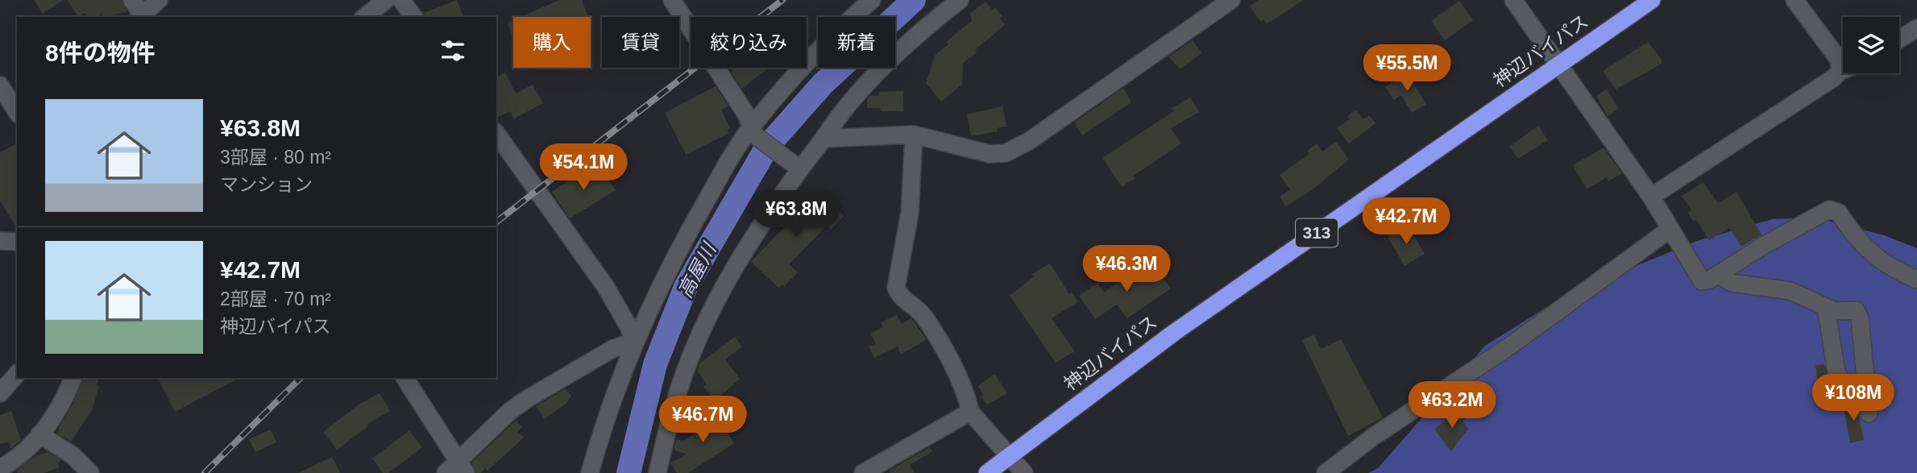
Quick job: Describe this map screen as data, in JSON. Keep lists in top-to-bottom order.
{
  "streets": {
    "highway": ["神辺バイパス", "313"]
  },
  "water": ["高屋川"],
  "page": {
    "chip": [
      "購入",
      "賃貸",
      "絞り込み",
      "新着"
    ],
    "heading": "8件の物件",
    "price": [
      "¥55.5M",
      "¥54.1M",
      "¥63.8M",
      "¥42.7M",
      "¥46.3M",
      "¥108M",
      "¥63.2M",
      "¥46.7M"
    ],
    "list": [
      {
        "name": "¥63.8M",
        "note": "3部屋 · 80 m² · マンション"
      },
      {
        "name": "¥42.7M",
        "note": "2部屋 · 70 m² · 神辺バイパス"
      }
    ]
  }
}
